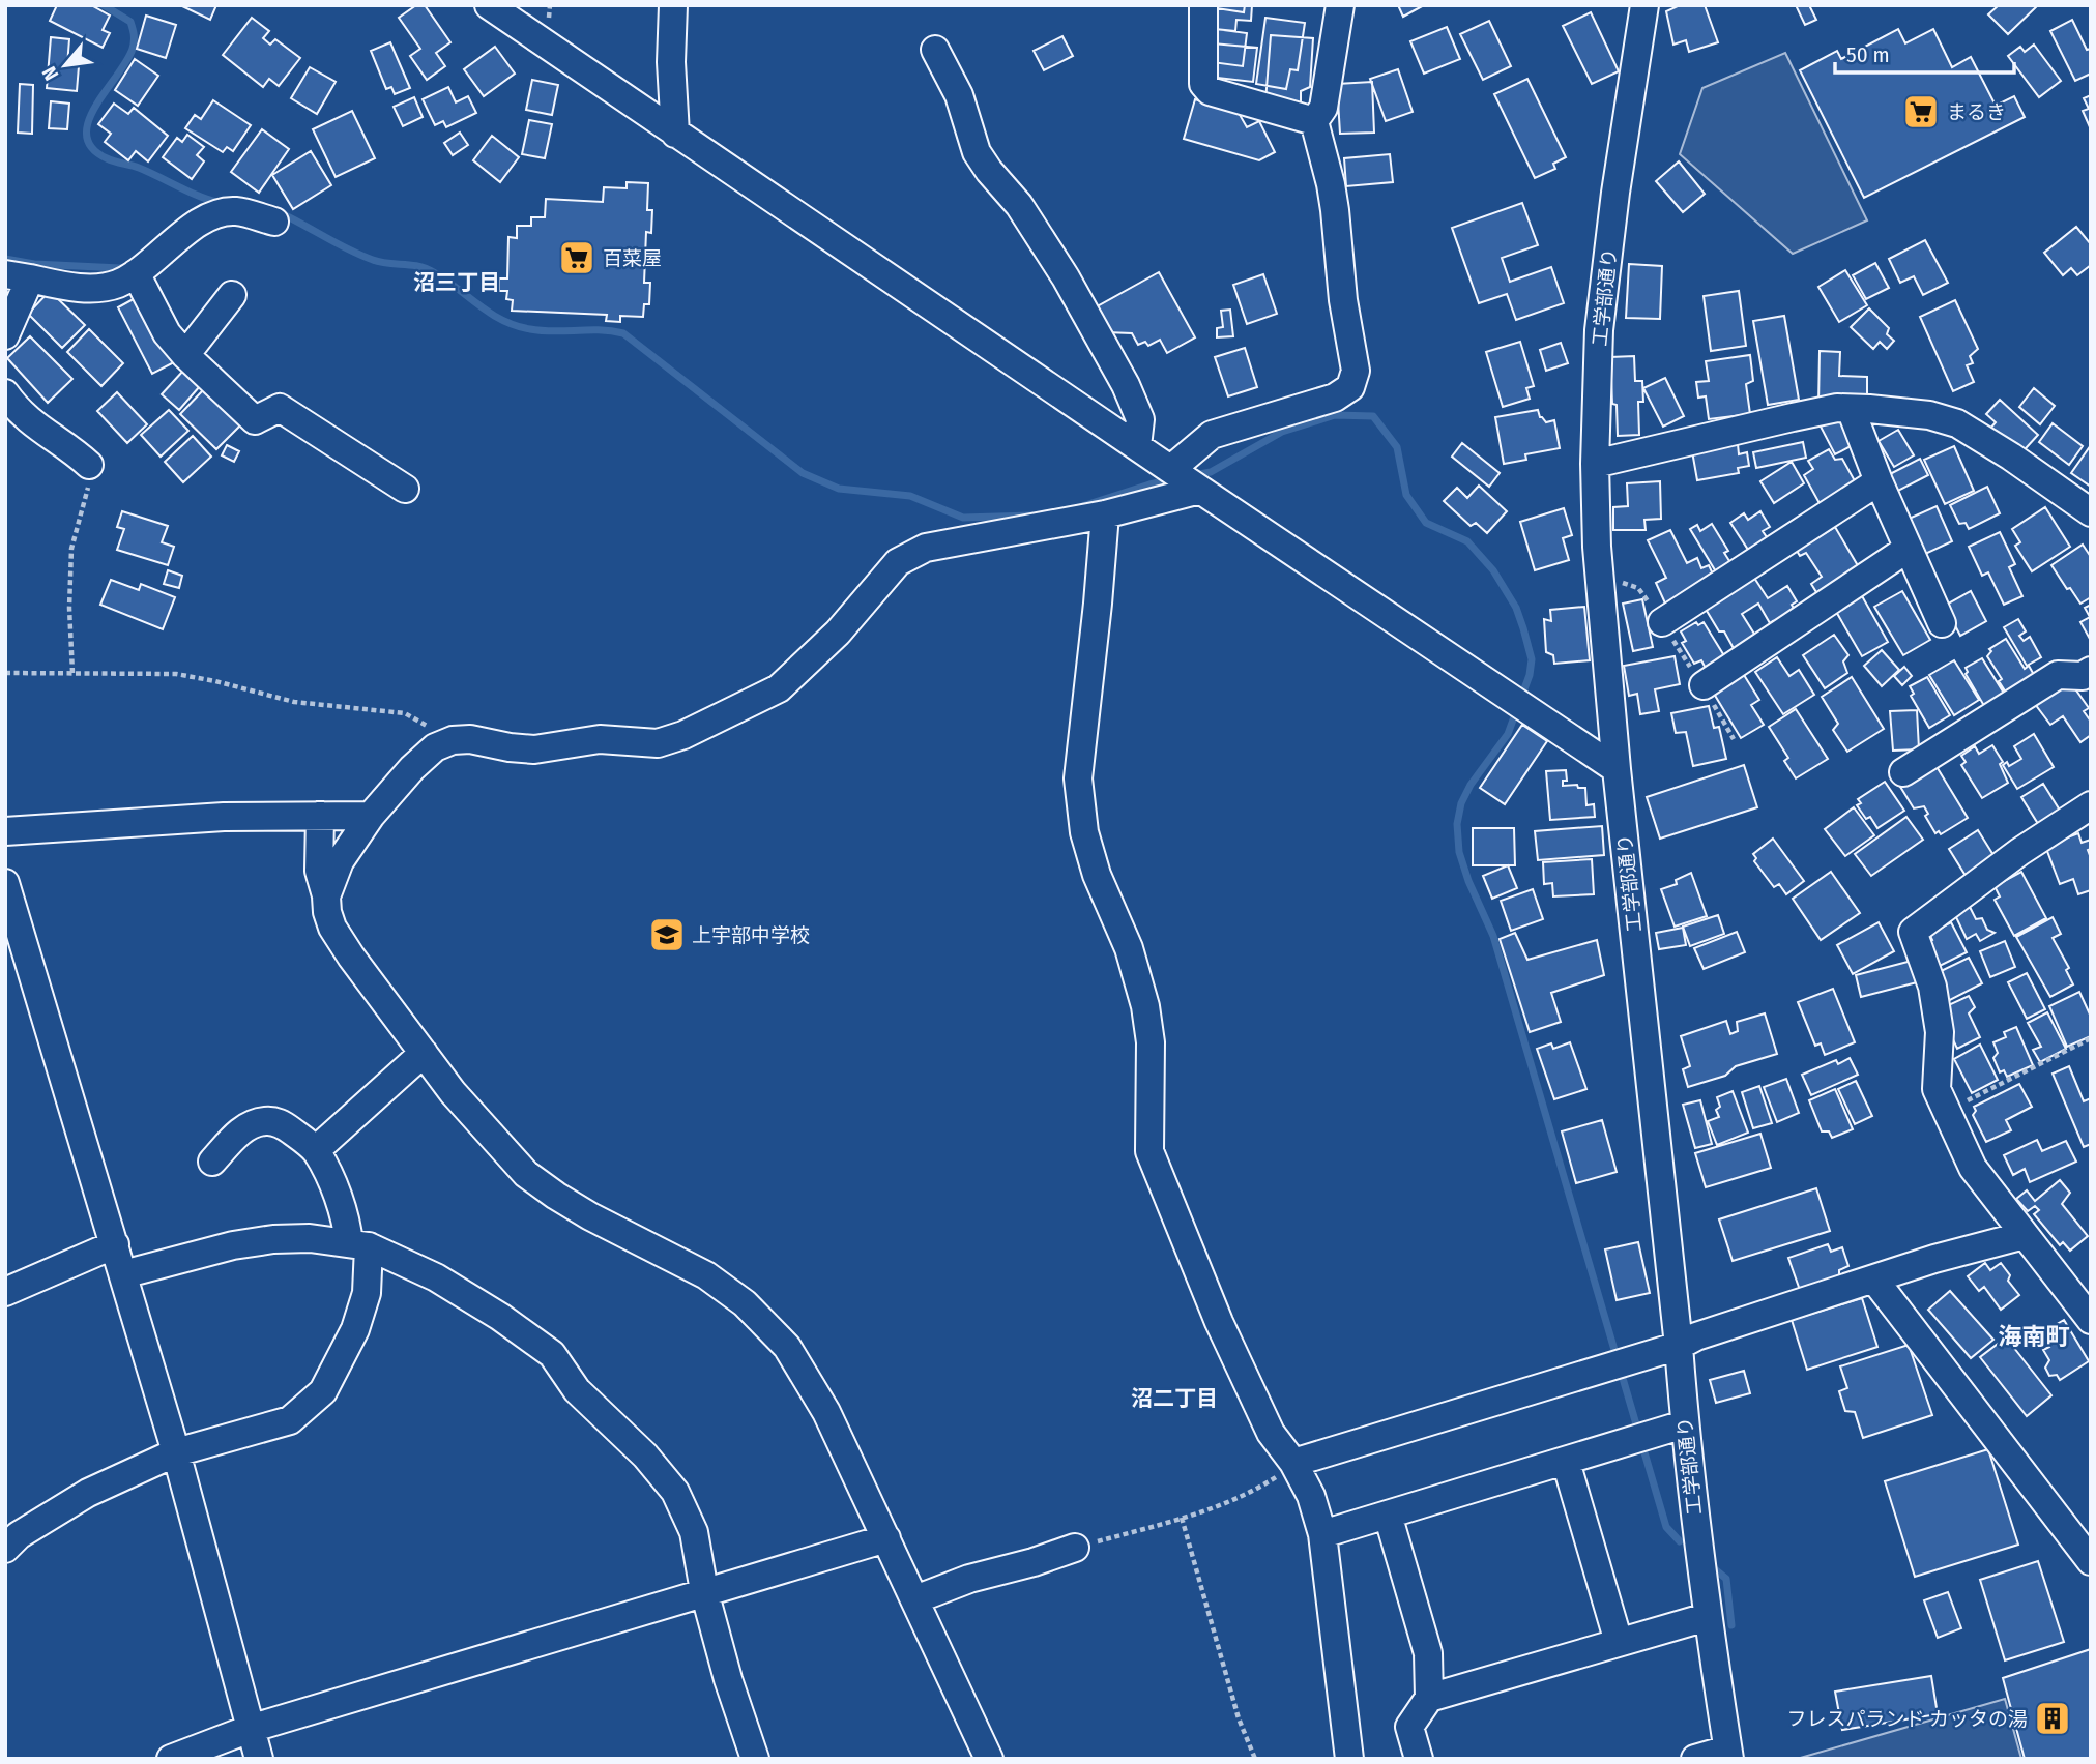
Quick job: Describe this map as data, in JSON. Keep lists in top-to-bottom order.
{
  "streets": {
    "street": ["工学部通り"]
  },
  "districts": ["沼三丁目", "海南町", "沼二丁目"],
  "places": {
    "supermarket": ["まるき", "百菜屋"],
    "school or university": ["上宇部中学校"],
    "building": ["フレスパランド カッタの湯"]
  },
  "scale_bar": "50 m",
  "north": "bottom left"
}
